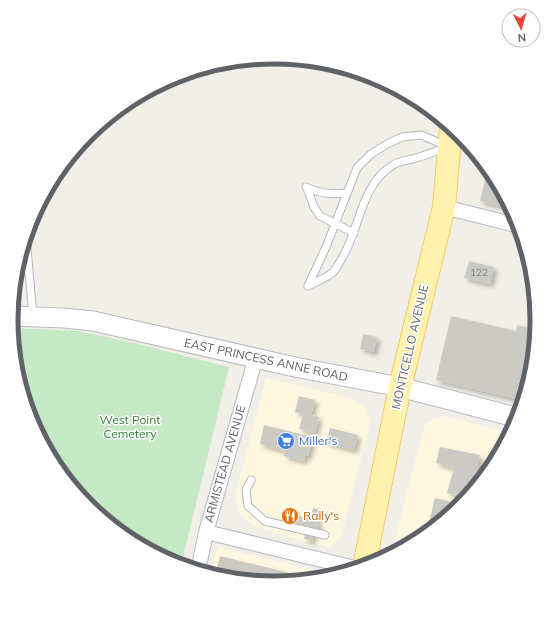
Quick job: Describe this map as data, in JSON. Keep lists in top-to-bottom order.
{
  "streets": {
    "main road": ["MONTICELLO AVENUE", "EAST PRINCESS ANNE ROAD"],
    "street": ["ARMISTEAD AVENUE"]
  },
  "crossings": [
    ["MONTICELLO AVENUE", "EAST PRINCESS ANNE ROAD"],
    ["EAST PRINCESS ANNE ROAD", "ARMISTEAD AVENUE"]
  ],
  "parks": ["West Point Cemetery"],
  "places": {
    "supermarket": ["Miller's"],
    "restaurant": ["Rally's"]
  },
  "house_numbers": ["122"],
  "north": "bottom"
}
